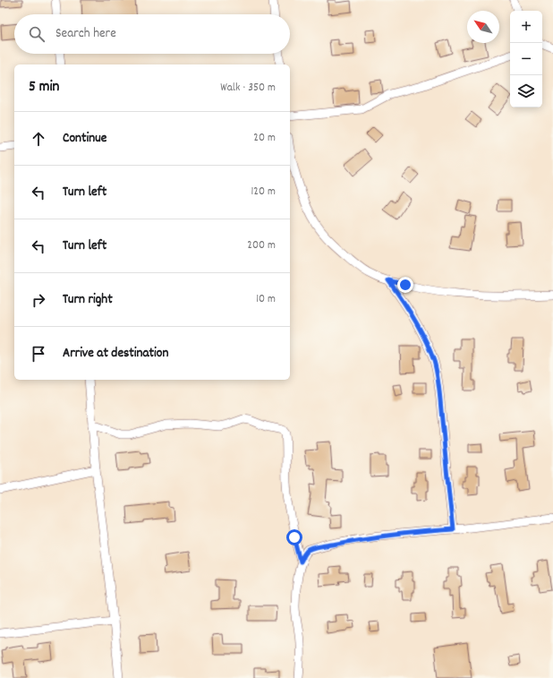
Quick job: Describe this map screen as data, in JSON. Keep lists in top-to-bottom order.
{
  "north": "top left",
  "page": {
    "map_buttons": ["+", "−"],
    "search": "Search here",
    "heading": ["5 min", "Walk · 350 m"],
    "list": [
      ["Continue", "20 m"],
      ["Turn left", "120 m"],
      ["Turn left", "200 m"],
      ["Turn right", "10 m"],
      "Arrive at destination"
    ]
  }
}
